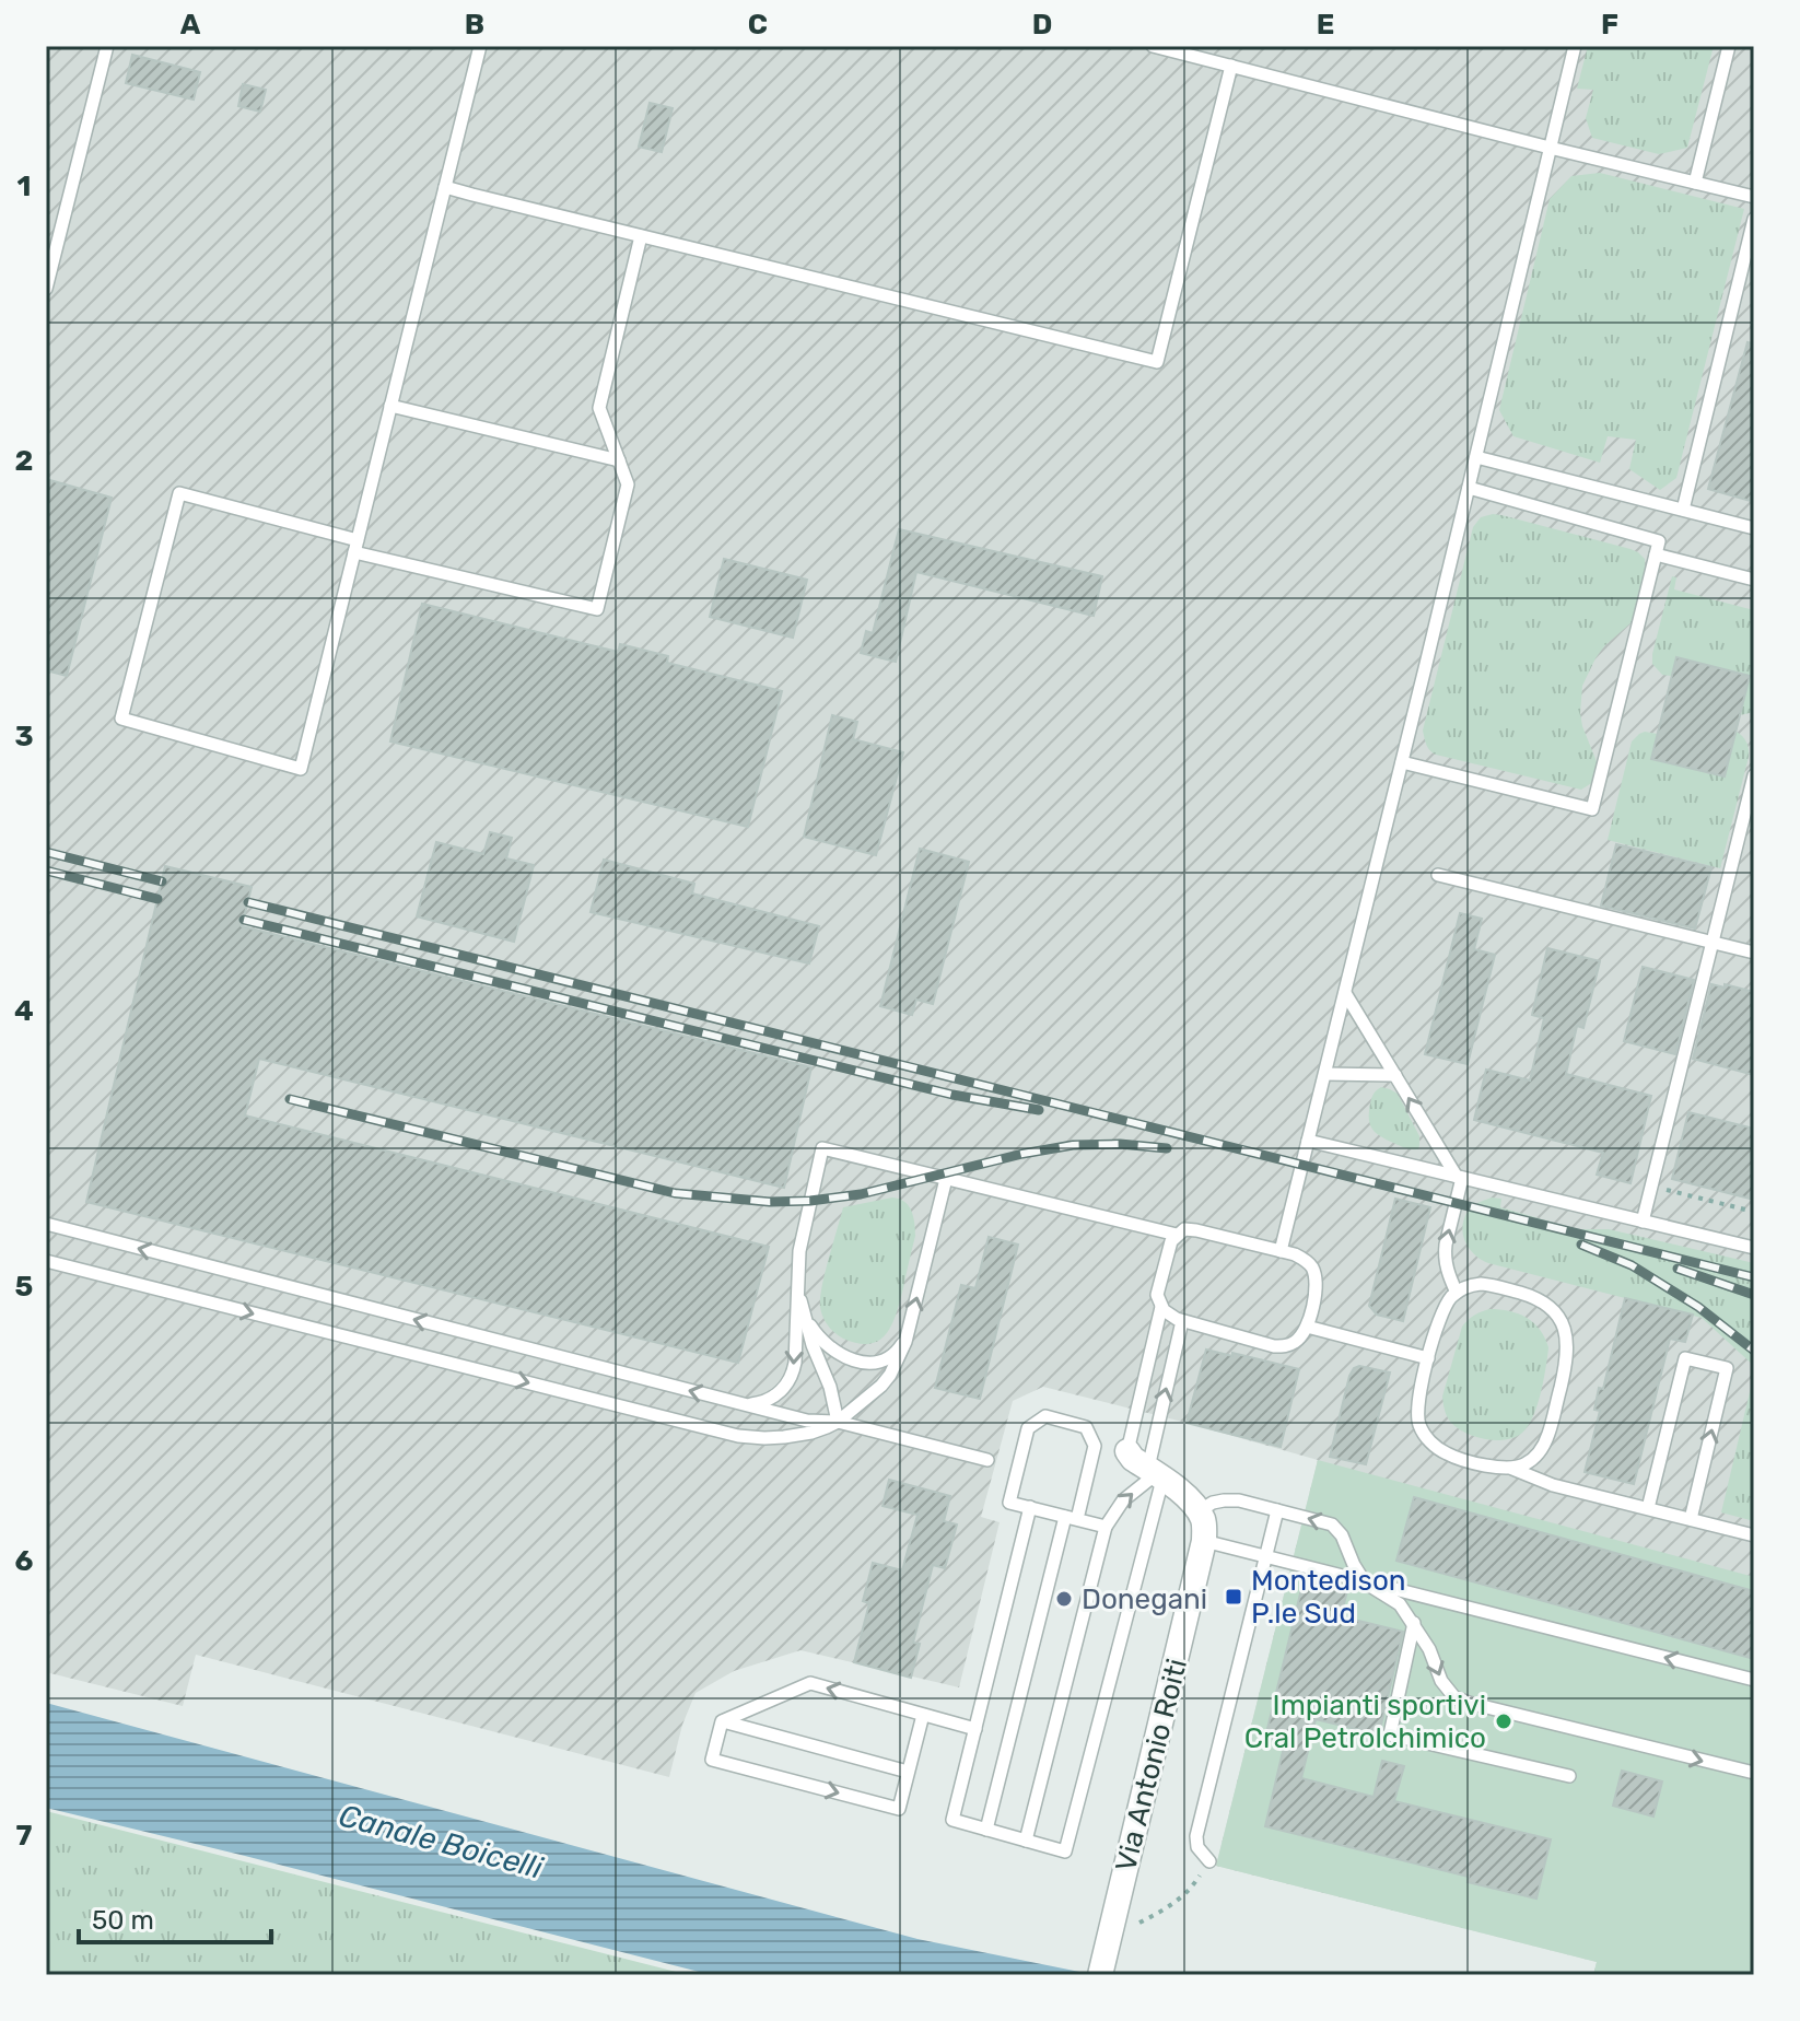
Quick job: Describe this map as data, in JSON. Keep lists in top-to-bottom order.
{
  "streets": {
    "street": ["Via Antonio Roiti"]
  },
  "water": ["Canale Boicelli"],
  "places": {
    "transit": ["Montedison P.le Sud"],
    "other": ["Donegani", "Impianti sportivi Cral Petrolchimico"]
  },
  "scale_bar": "50 m",
  "grid": {
    "columns": [
      "A",
      "B",
      "C",
      "D",
      "E",
      "F"
    ],
    "rows": [
      "1",
      "2",
      "3",
      "4",
      "5",
      "6",
      "7"
    ]
  }
}
